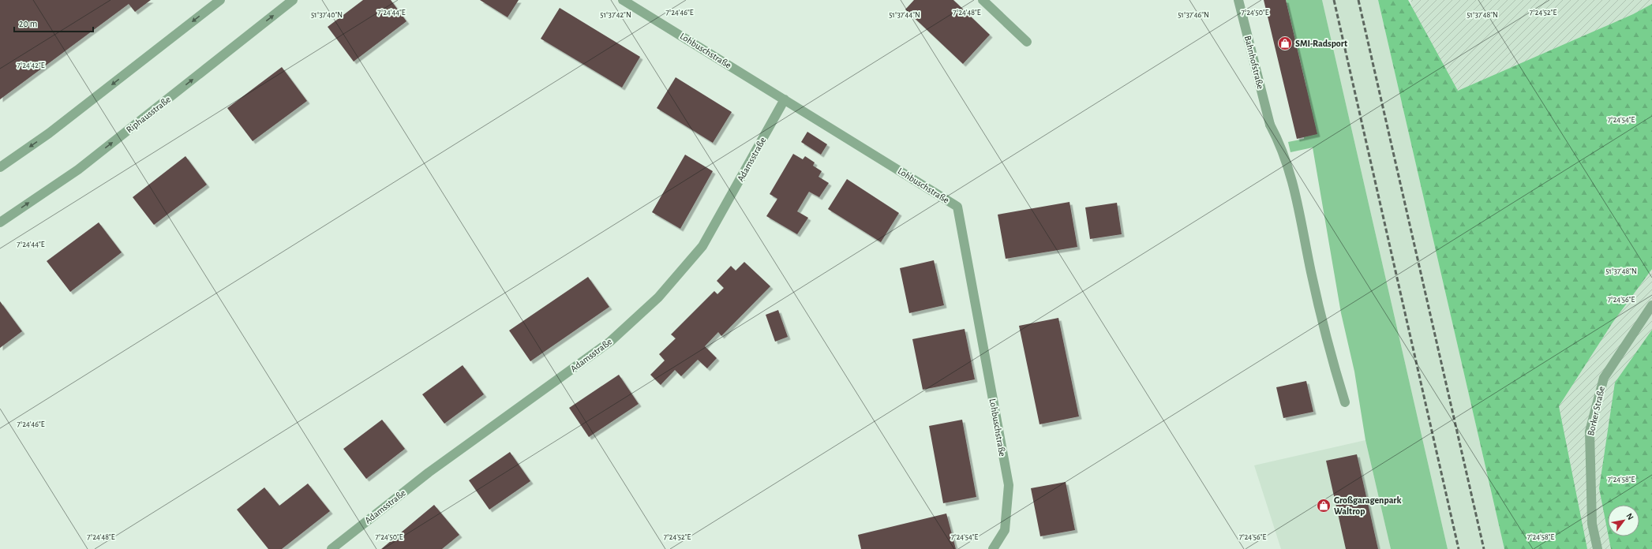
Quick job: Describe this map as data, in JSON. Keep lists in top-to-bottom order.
{
  "streets": {
    "street": [
      "Lohbuschstraße",
      "Bahnhofstraße",
      "Riphausstraße",
      "Adamsstraße",
      "Borker Straße"
    ]
  },
  "crossings": [
    ["Lohbuschstraße", "Adamsstraße"]
  ],
  "places": {
    "shop": ["SMI-Radsport", "Großgaragenpark Waltrop"]
  },
  "scale_bar": "20 m",
  "north": "top right",
  "coordinates": [
    "7°24'44\"E",
    "7°24'46\"E",
    "7°24'50\"E",
    "7°24'52\"E",
    "7°24'48\"E",
    "51°37'42\"N",
    "51°37'46\"N",
    "51°37'40\"N",
    "51°37'44\"N",
    "51°37'48\"N",
    "7°24'42\"E",
    "7°24'54\"E",
    "7°24'56\"E",
    "7°24'58\"E"
  ]
}
